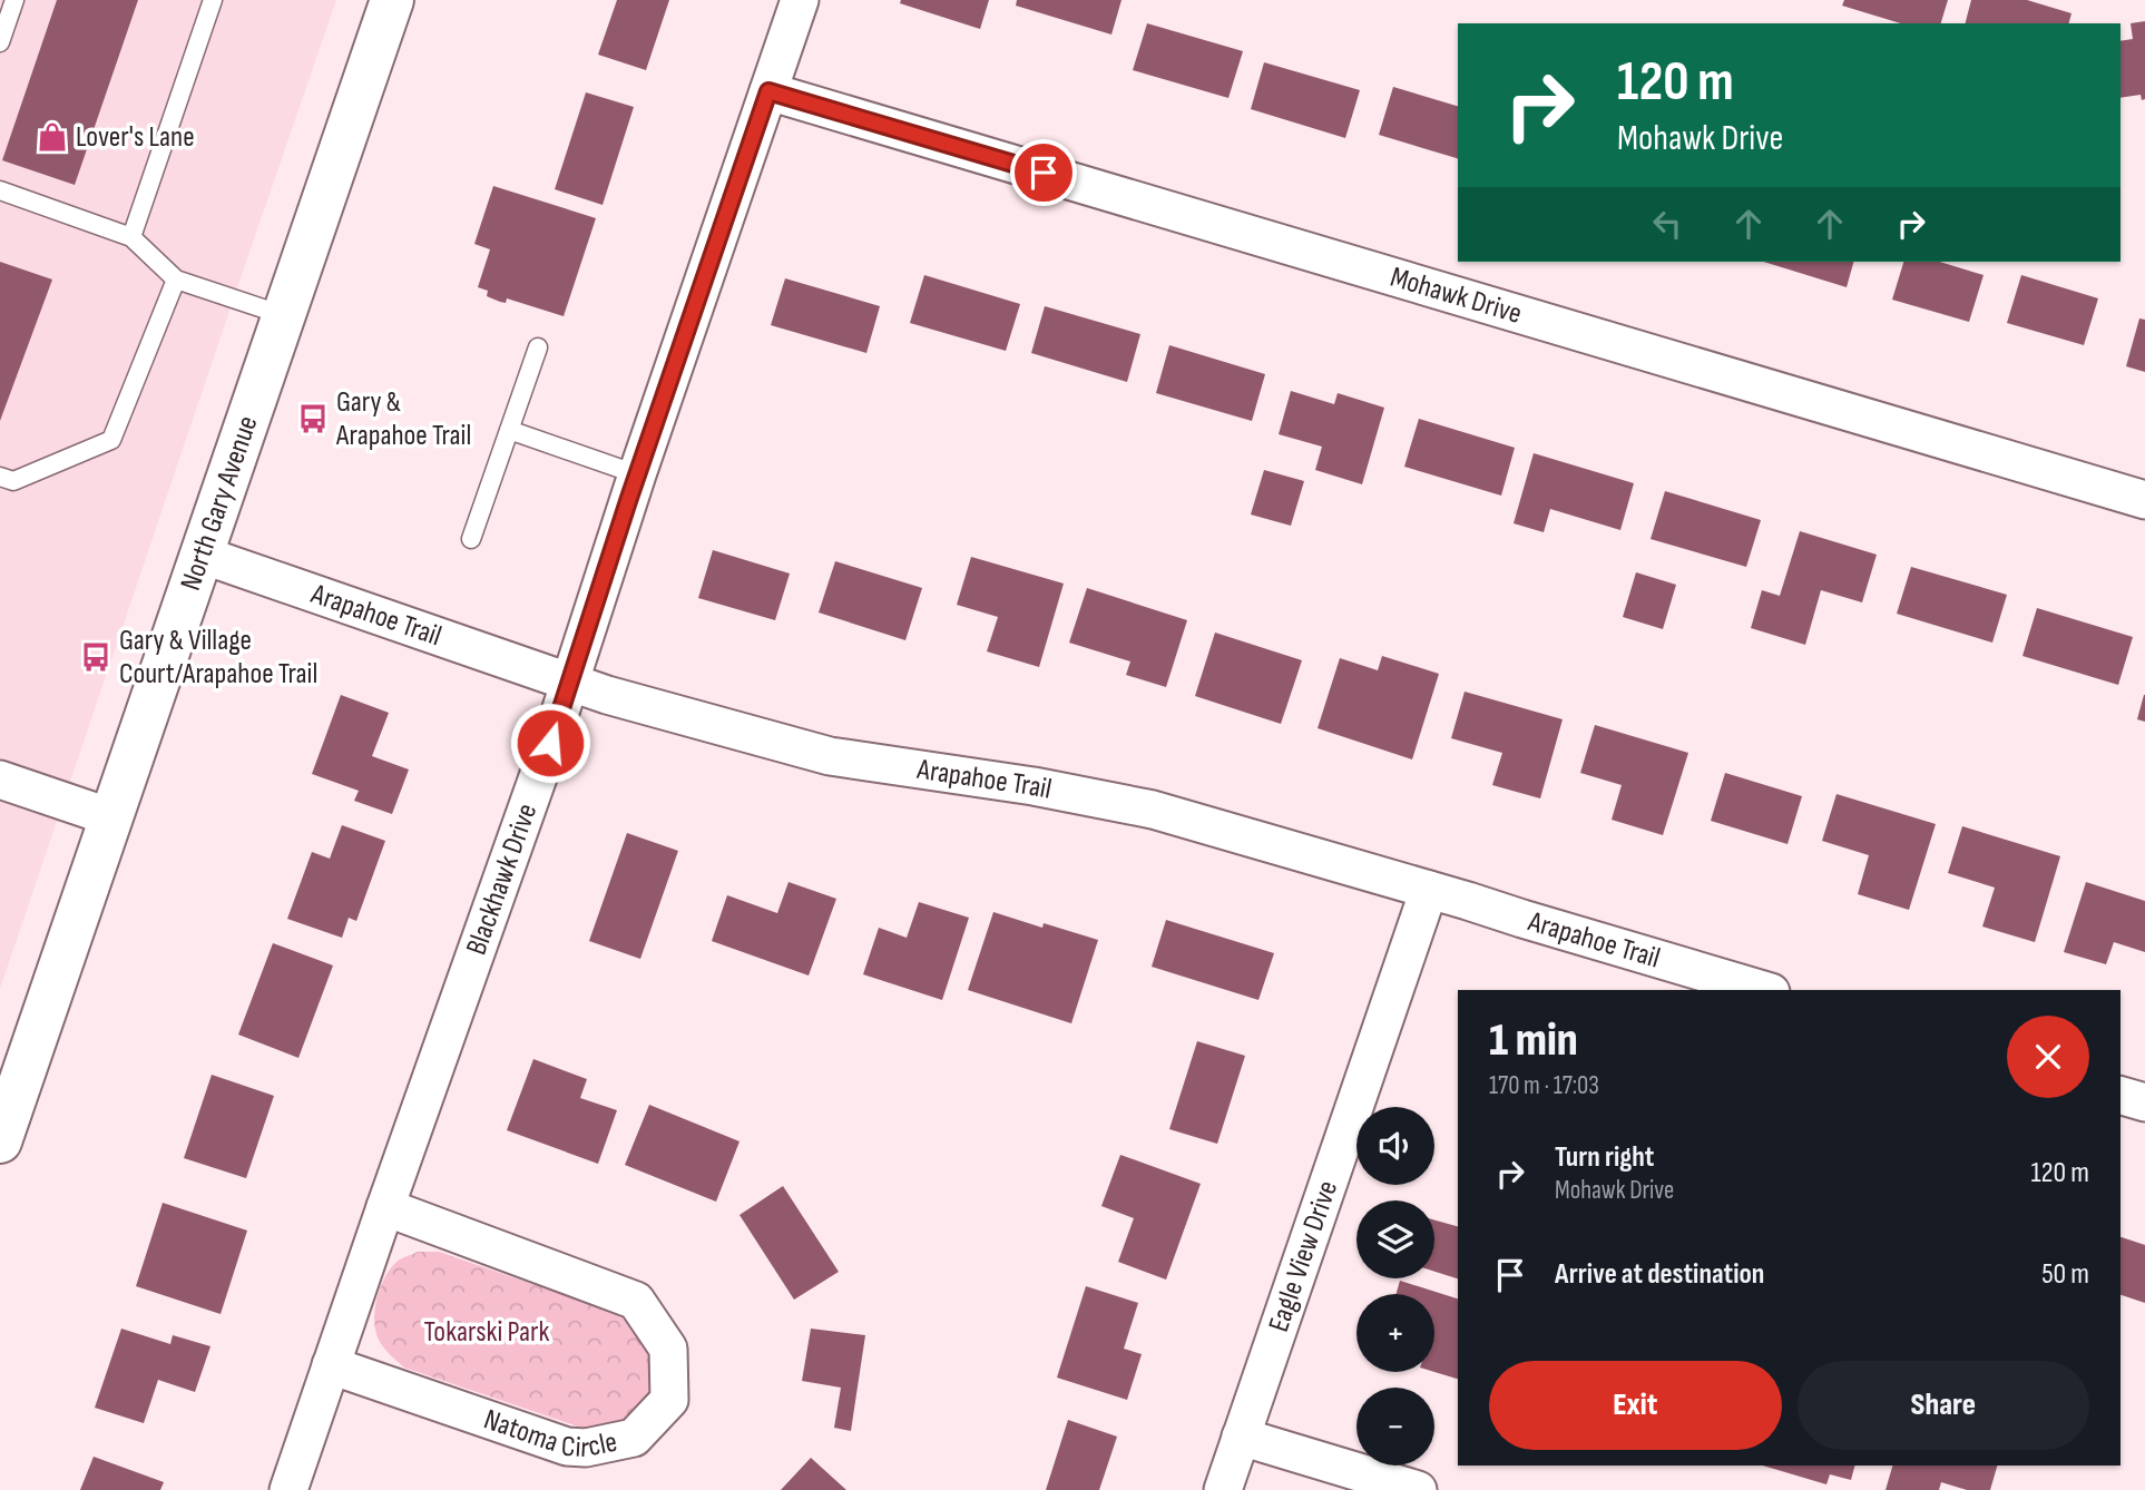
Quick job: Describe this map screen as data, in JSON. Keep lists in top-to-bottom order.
{
  "streets": {
    "street": [
      "Mohawk Drive",
      "North Gary Avenue",
      "Arapahoe Trail",
      "Blackhawk Drive",
      "Eagle View Drive",
      "Natoma Circle"
    ]
  },
  "crossings": [
    ["Mohawk Drive", "Blackhawk Drive"],
    ["North Gary Avenue", "Arapahoe Trail"],
    ["Arapahoe Trail", "Blackhawk Drive"],
    ["Arapahoe Trail", "Eagle View Drive"],
    ["Blackhawk Drive", "Natoma Circle"]
  ],
  "parks": ["Tokarski Park"],
  "places": {
    "shop": ["Lover's Lane"],
    "bus stop": ["Gary & Arapahoe Trail", "Gary & Village Court/Arapahoe Trail"]
  },
  "page": {
    "turn": ["120 m", "Mohawk Drive"],
    "heading": ["1 min", "170 m · 17:03"],
    "map_buttons": ["+", "−"],
    "list": [
      {
        "name": "Turn right",
        "note": "Mohawk Drive",
        "value": "120 m"
      },
      {
        "name": "Arrive at destination",
        "value": "50 m"
      }
    ],
    "buttons": ["Exit", "Share"]
  }
}
